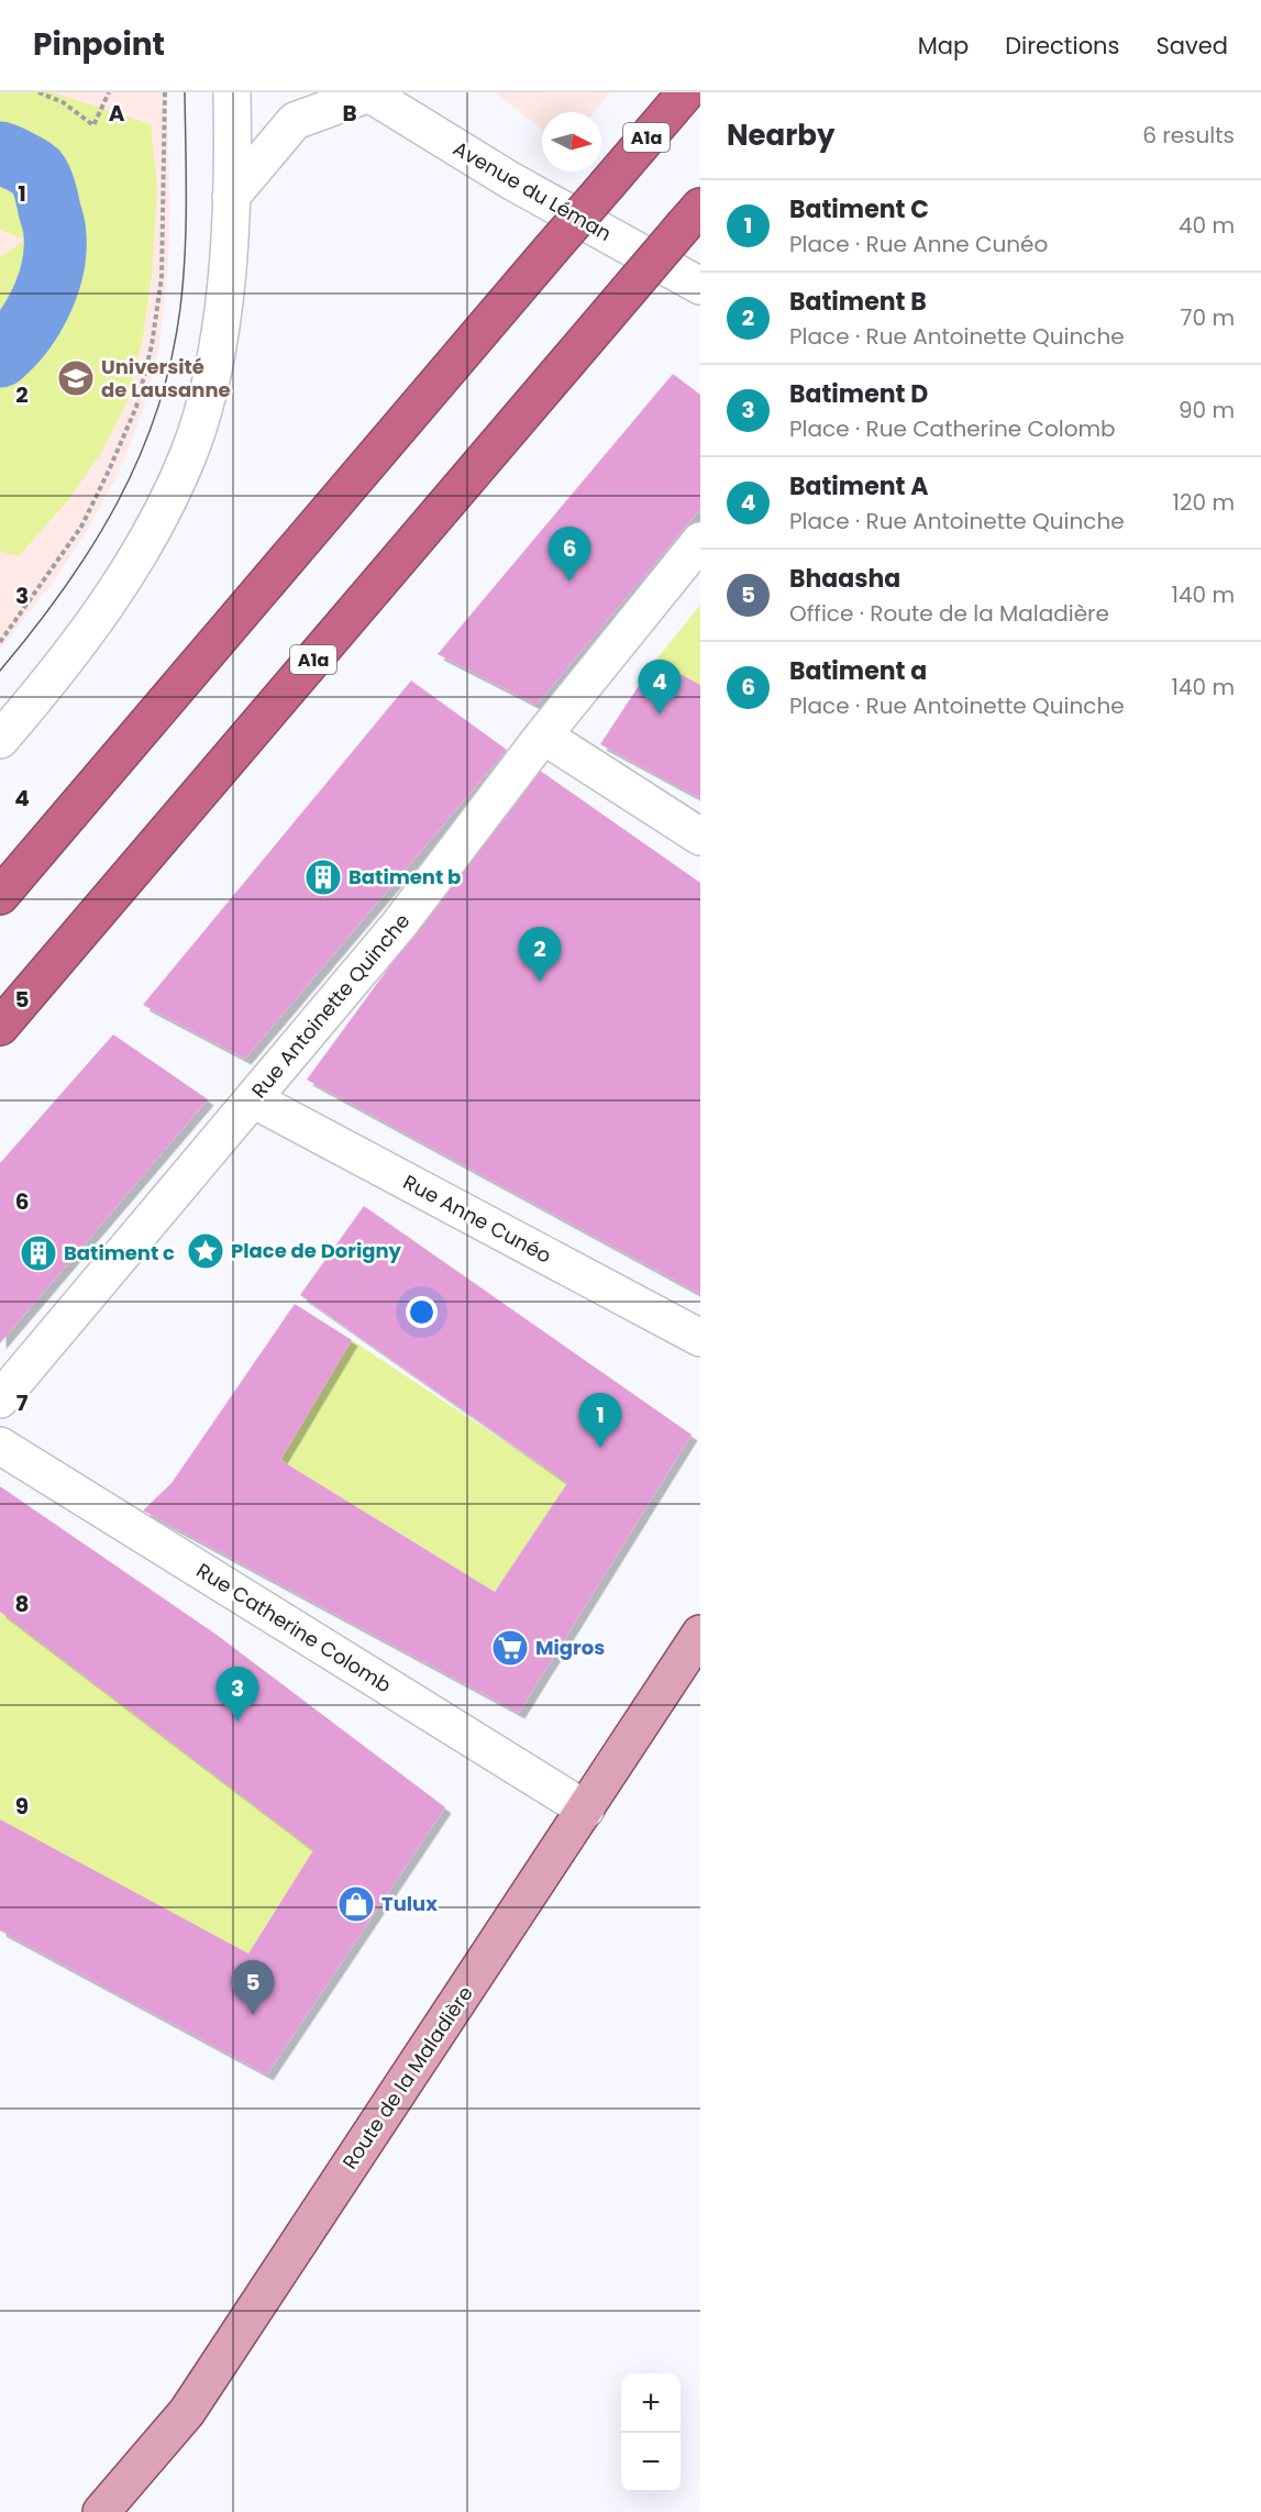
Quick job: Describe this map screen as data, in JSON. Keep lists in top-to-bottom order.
{
  "streets": {
    "highway": ["A1a"],
    "main road": ["Route de la Maladière"],
    "street": [
      "Avenue du Léman",
      "Rue Antoinette Quinche",
      "Rue Anne Cunéo",
      "Rue Catherine Colomb"
    ]
  },
  "crossings": [
    ["Rue Antoinette Quinche", "Rue Anne Cunéo"],
    ["Rue Catherine Colomb", "Route de la Maladière"]
  ],
  "places": {
    "school or university": ["Université de Lausanne"],
    "building": ["Batiment b", "Batiment c"],
    "place": ["Place de Dorigny"],
    "supermarket": ["Migros"],
    "shop": ["Tulux"]
  },
  "north": "right",
  "page": {
    "header": "Pinpoint",
    "nav": ["Map", "Directions", "Saved"],
    "heading": ["Nearby", "6 results"],
    "list": [
      {
        "mark": "1",
        "name": "Batiment C",
        "note": "Place · Rue Anne Cunéo",
        "value": "40 m"
      },
      {
        "mark": "2",
        "name": "Batiment B",
        "note": "Place · Rue Antoinette Quinche",
        "value": "70 m"
      },
      {
        "mark": "3",
        "name": "Batiment D",
        "note": "Place · Rue Catherine Colomb",
        "value": "90 m"
      },
      {
        "mark": "4",
        "name": "Batiment A",
        "note": "Place · Rue Antoinette Quinche",
        "value": "120 m"
      },
      {
        "mark": "5",
        "name": "Bhaasha",
        "note": "Office · Route de la Maladière",
        "value": "140 m"
      },
      {
        "mark": "6",
        "name": "Batiment a",
        "note": "Place · Rue Antoinette Quinche",
        "value": "140 m"
      }
    ],
    "pins": [
      "6",
      "4",
      "2",
      "1",
      "3",
      "5"
    ],
    "map_buttons": ["+", "−"]
  },
  "grid": {
    "columns": ["A", "B"],
    "rows": [
      "1",
      "2",
      "3",
      "4",
      "5",
      "6",
      "7",
      "8",
      "9"
    ]
  }
}
